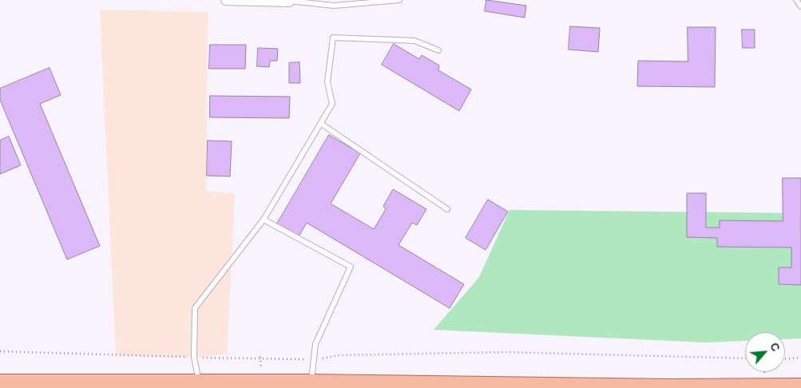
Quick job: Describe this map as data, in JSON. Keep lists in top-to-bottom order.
{
  "north": "top right"
}
